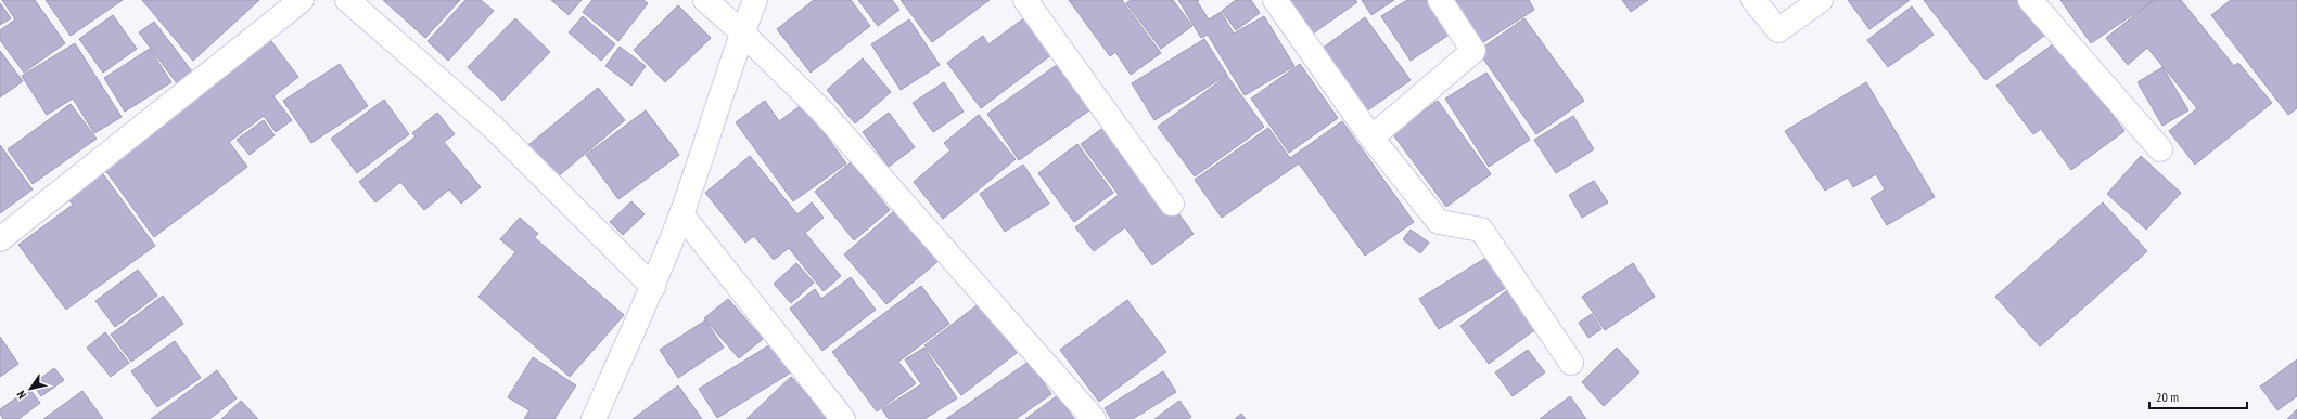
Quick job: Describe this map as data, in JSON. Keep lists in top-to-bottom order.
{
  "scale_bar": "20 m",
  "north": "bottom left"
}
